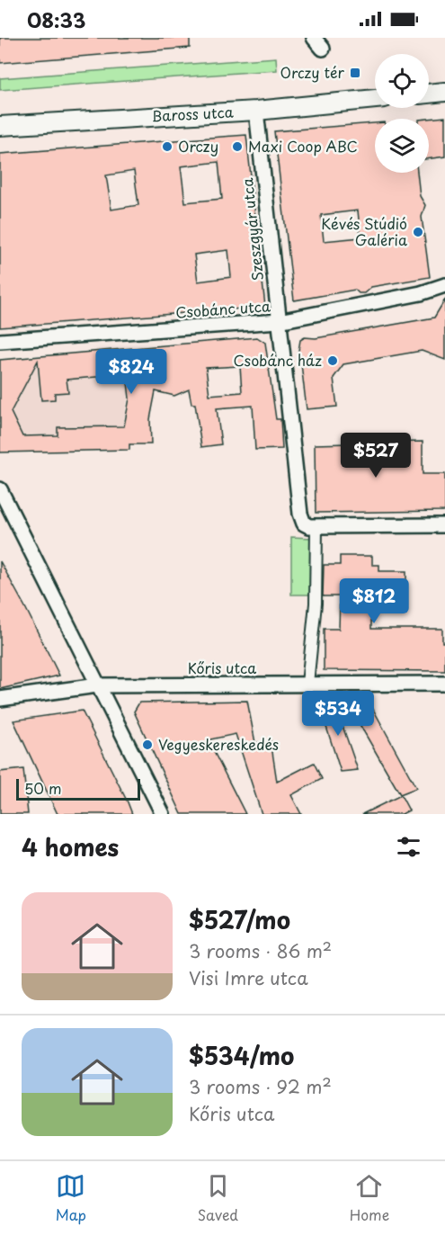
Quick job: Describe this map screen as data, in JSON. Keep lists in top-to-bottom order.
{
  "streets": {
    "street": [
      "Baross utca",
      "Szeszgyár utca",
      "Csobánc utca",
      "Kőris utca"
    ]
  },
  "crossings": [
    ["Baross utca", "Szeszgyár utca"],
    ["Szeszgyár utca", "Csobánc utca"]
  ],
  "places": {
    "transit": ["Orczy tér"],
    "other": [
      "Orczy",
      "Maxi Coop ABC",
      "Kévés Stúdió Galéria",
      "Csobánc ház",
      "Vegyeskereskedés"
    ]
  },
  "scale_bar": "50 m",
  "page": {
    "status": "08:33",
    "price": [
      "$824",
      "$527",
      "$812",
      "$534"
    ],
    "scale": "50 m",
    "heading": "4 homes",
    "list": [
      {
        "name": "$527/mo",
        "note": "3 rooms · 86 m² · Visi Imre utca"
      },
      {
        "name": "$534/mo",
        "note": "3 rooms · 92 m² · Kőris utca"
      }
    ],
    "tabs": ["Map", "Saved", "Home"]
  }
}
